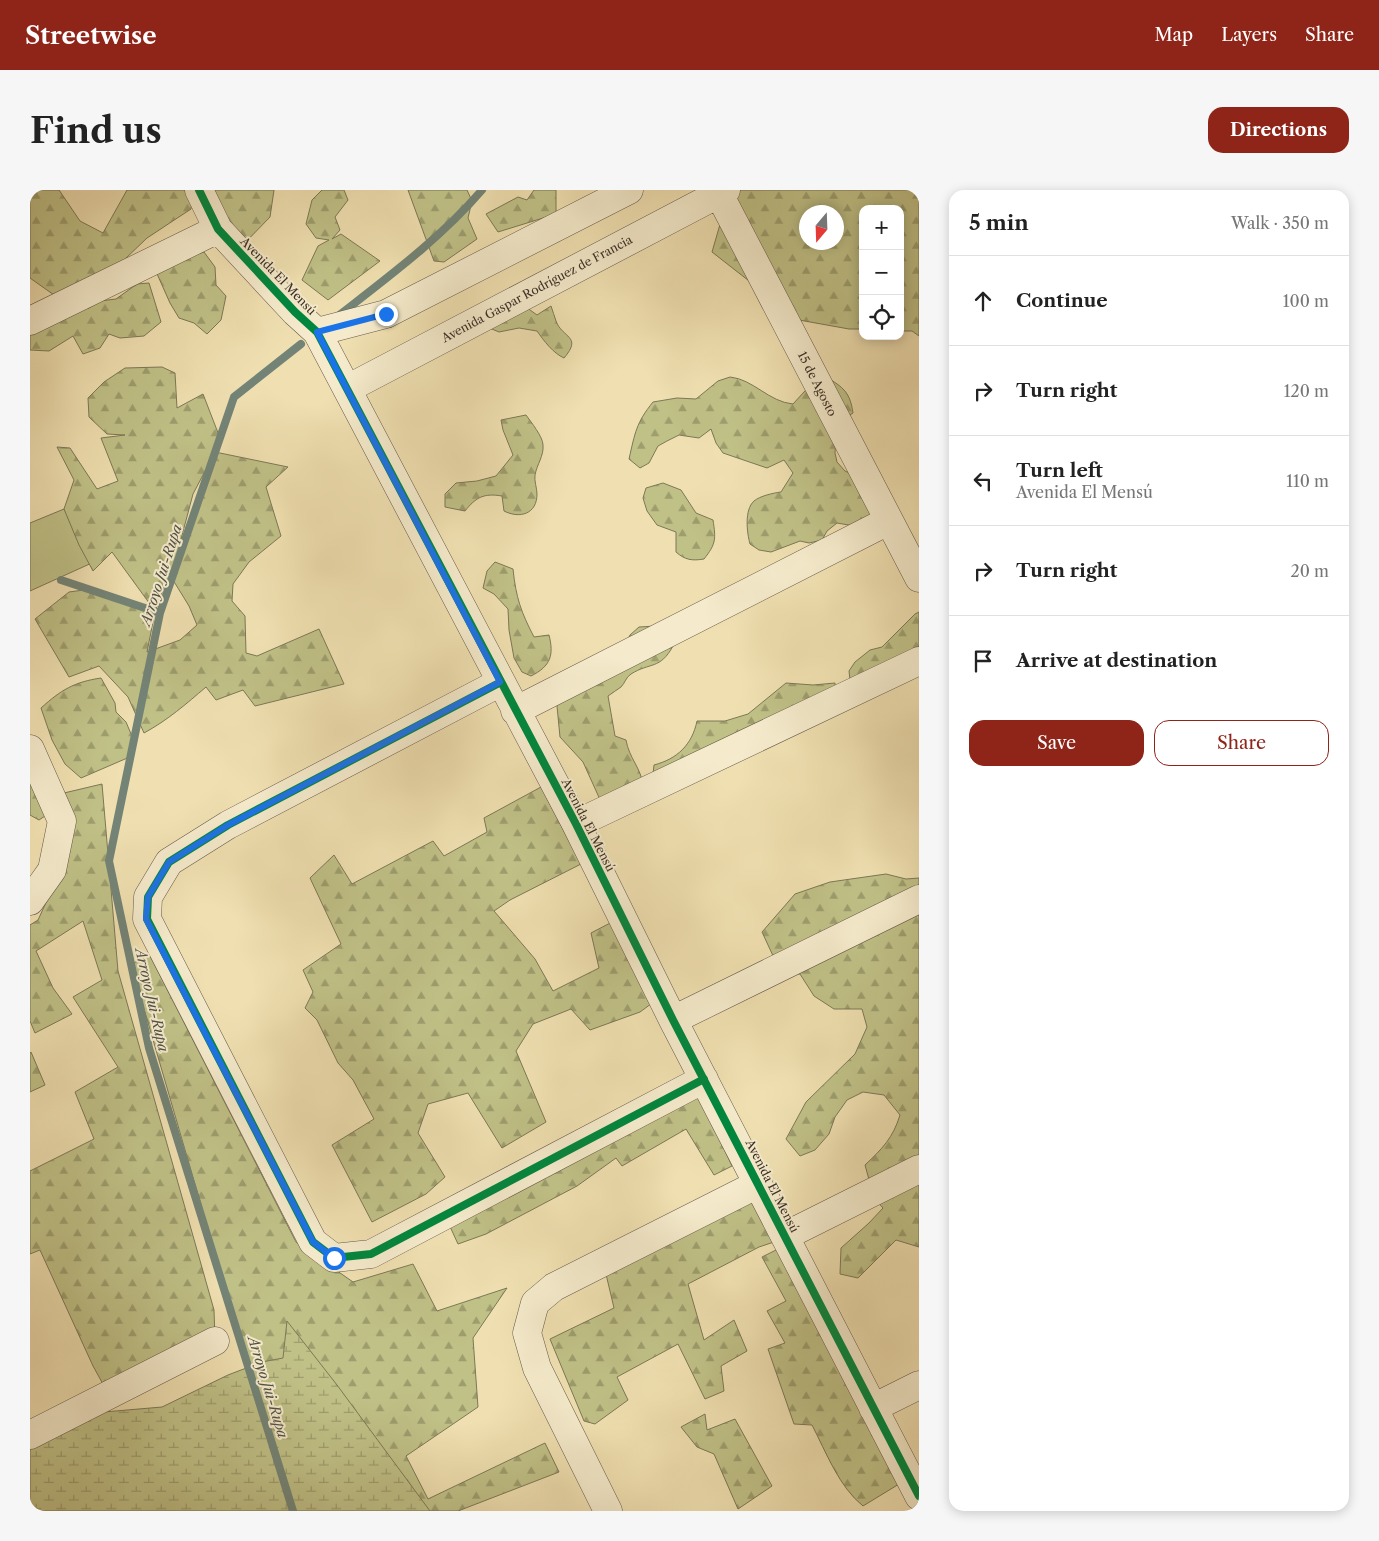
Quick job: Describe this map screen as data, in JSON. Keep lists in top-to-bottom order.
{
  "streets": {
    "street": ["Avenida El Mensú", "Avenida Gaspar Rodríguez de Francia", "15 de Agosto"]
  },
  "crossings": [
    ["Avenida El Mensú", "Avenida Gaspar Rodríguez de Francia"],
    ["Avenida Gaspar Rodríguez de Francia", "15 de Agosto"]
  ],
  "water": ["Arroyo Jui-Rupa"],
  "north": "bottom",
  "page": {
    "header": "Streetwise",
    "nav": ["Map", "Layers", "Share"],
    "buttons": [
      "Directions",
      ["Save", "Share"]
    ],
    "title": "Find us",
    "heading": ["5 min", "Walk · 350 m"],
    "map_buttons": ["+", "−"],
    "list": [
      ["Continue", "100 m"],
      ["Turn right", "120 m"],
      ["Turn left", "Avenida El Mensú", "110 m"],
      ["Turn right", "20 m"],
      "Arrive at destination"
    ]
  }
}
